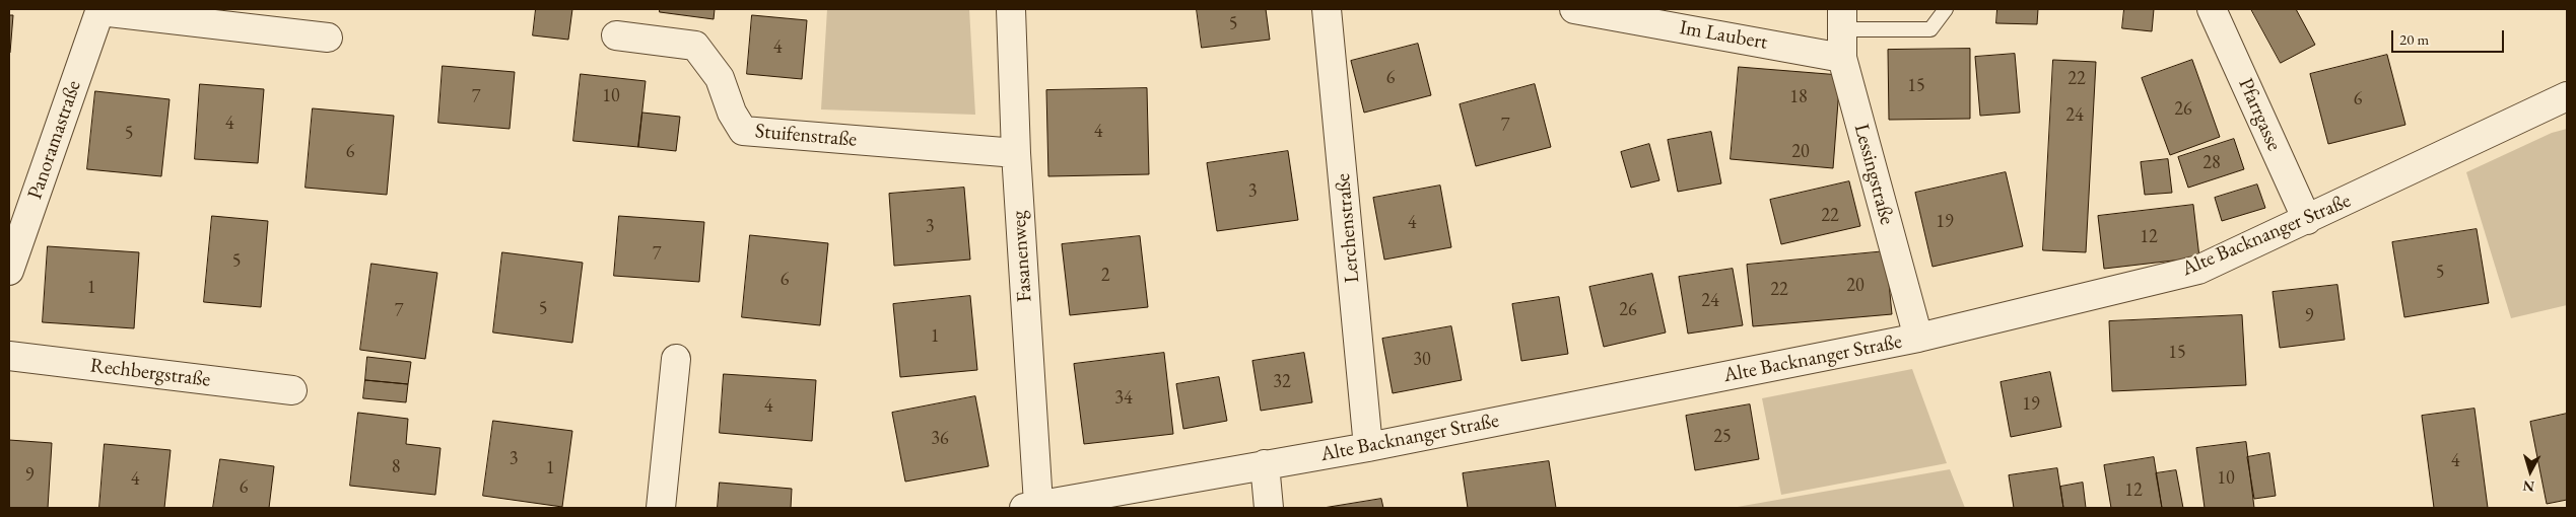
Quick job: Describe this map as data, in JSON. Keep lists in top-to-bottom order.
{
  "streets": {
    "street": [
      "Im Laubert",
      "Pfarrgasse",
      "Stuifenstraße",
      "Panoramastraße",
      "Lessingstraße",
      "Lerchenstraße",
      "Alte Backnanger Straße",
      "Fasanenweg",
      "Rechbergstraße"
    ]
  },
  "crossings": [
    ["Im Laubert", "Lessingstraße"],
    ["Pfarrgasse", "Alte Backnanger Straße"],
    ["Stuifenstraße", "Fasanenweg"],
    ["Lessingstraße", "Alte Backnanger Straße"],
    ["Lerchenstraße", "Alte Backnanger Straße"],
    ["Alte Backnanger Straße", "Fasanenweg"]
  ],
  "house_numbers": [
    "5",
    "4",
    "6",
    "22",
    "15",
    "10",
    "7",
    "18",
    "6",
    "26",
    "24",
    "4",
    "7",
    "4",
    "5",
    "6",
    "20",
    "28",
    "3",
    "22",
    "19",
    "4",
    "3",
    "12",
    "7",
    "5",
    "5",
    "2",
    "6",
    "20",
    "1",
    "22",
    "24",
    "5",
    "26",
    "7",
    "9",
    "1",
    "15",
    "30",
    "32",
    "34",
    "19",
    "4",
    "25",
    "36",
    "3",
    "4",
    "8",
    "1",
    "9",
    "10",
    "4",
    "6",
    "12"
  ],
  "scale_bar": "20 m",
  "north": "bottom"
}
